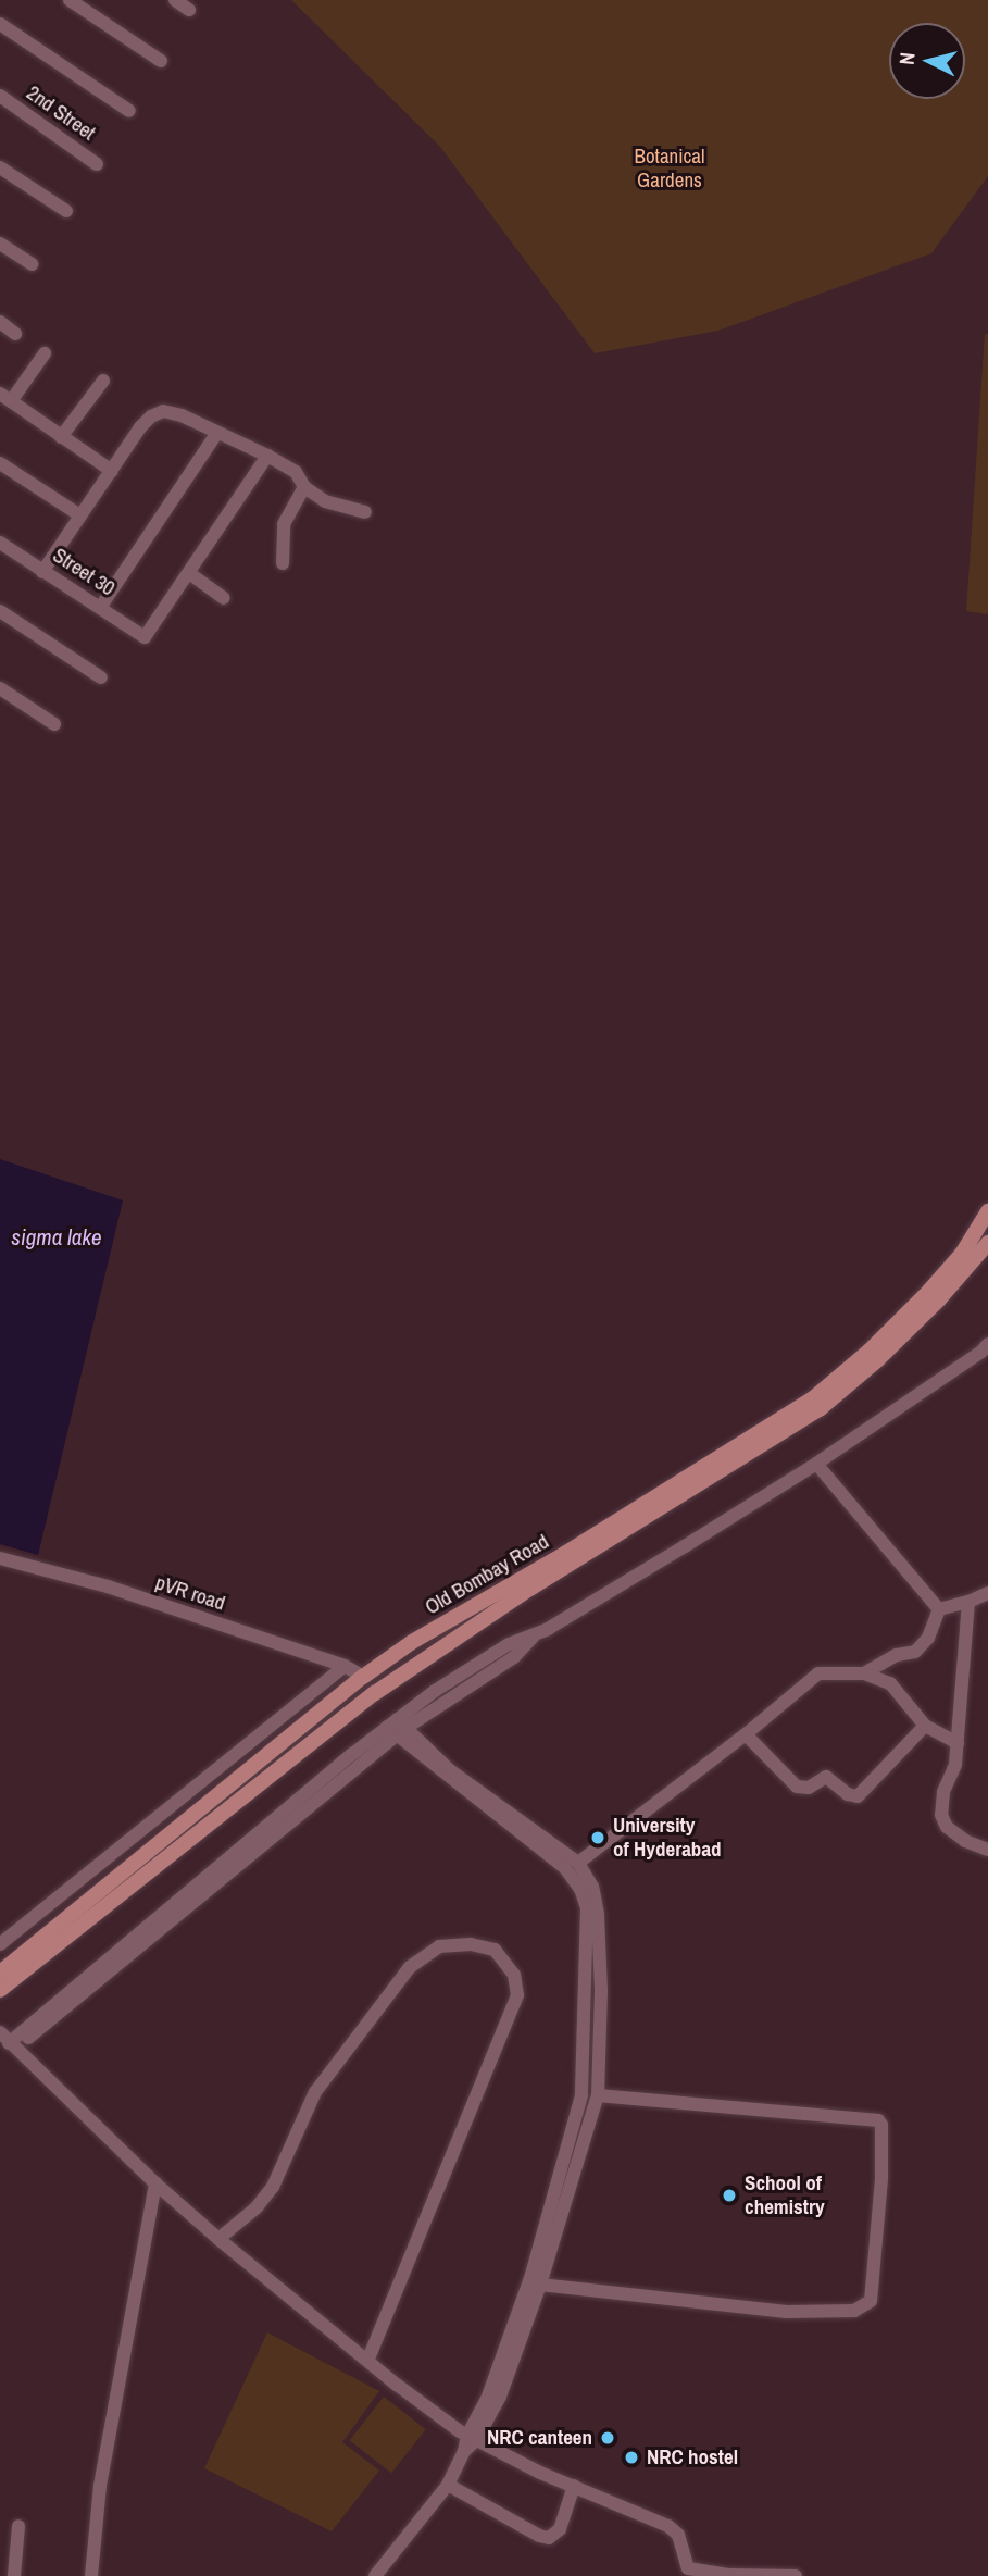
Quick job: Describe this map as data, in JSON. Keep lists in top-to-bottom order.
{
  "streets": {
    "main road": ["Old Bombay Road"],
    "street": ["2nd Street", "Street 30", "pVR road"]
  },
  "crossings": [
    ["Old Bombay Road", "pVR road"]
  ],
  "water": ["sigma lake"],
  "parks": ["Botanical Gardens"],
  "places": [
    "University of Hyderabad",
    "School of chemistry",
    "NRC canteen",
    "NRC hostel"
  ],
  "north": "left"
}
